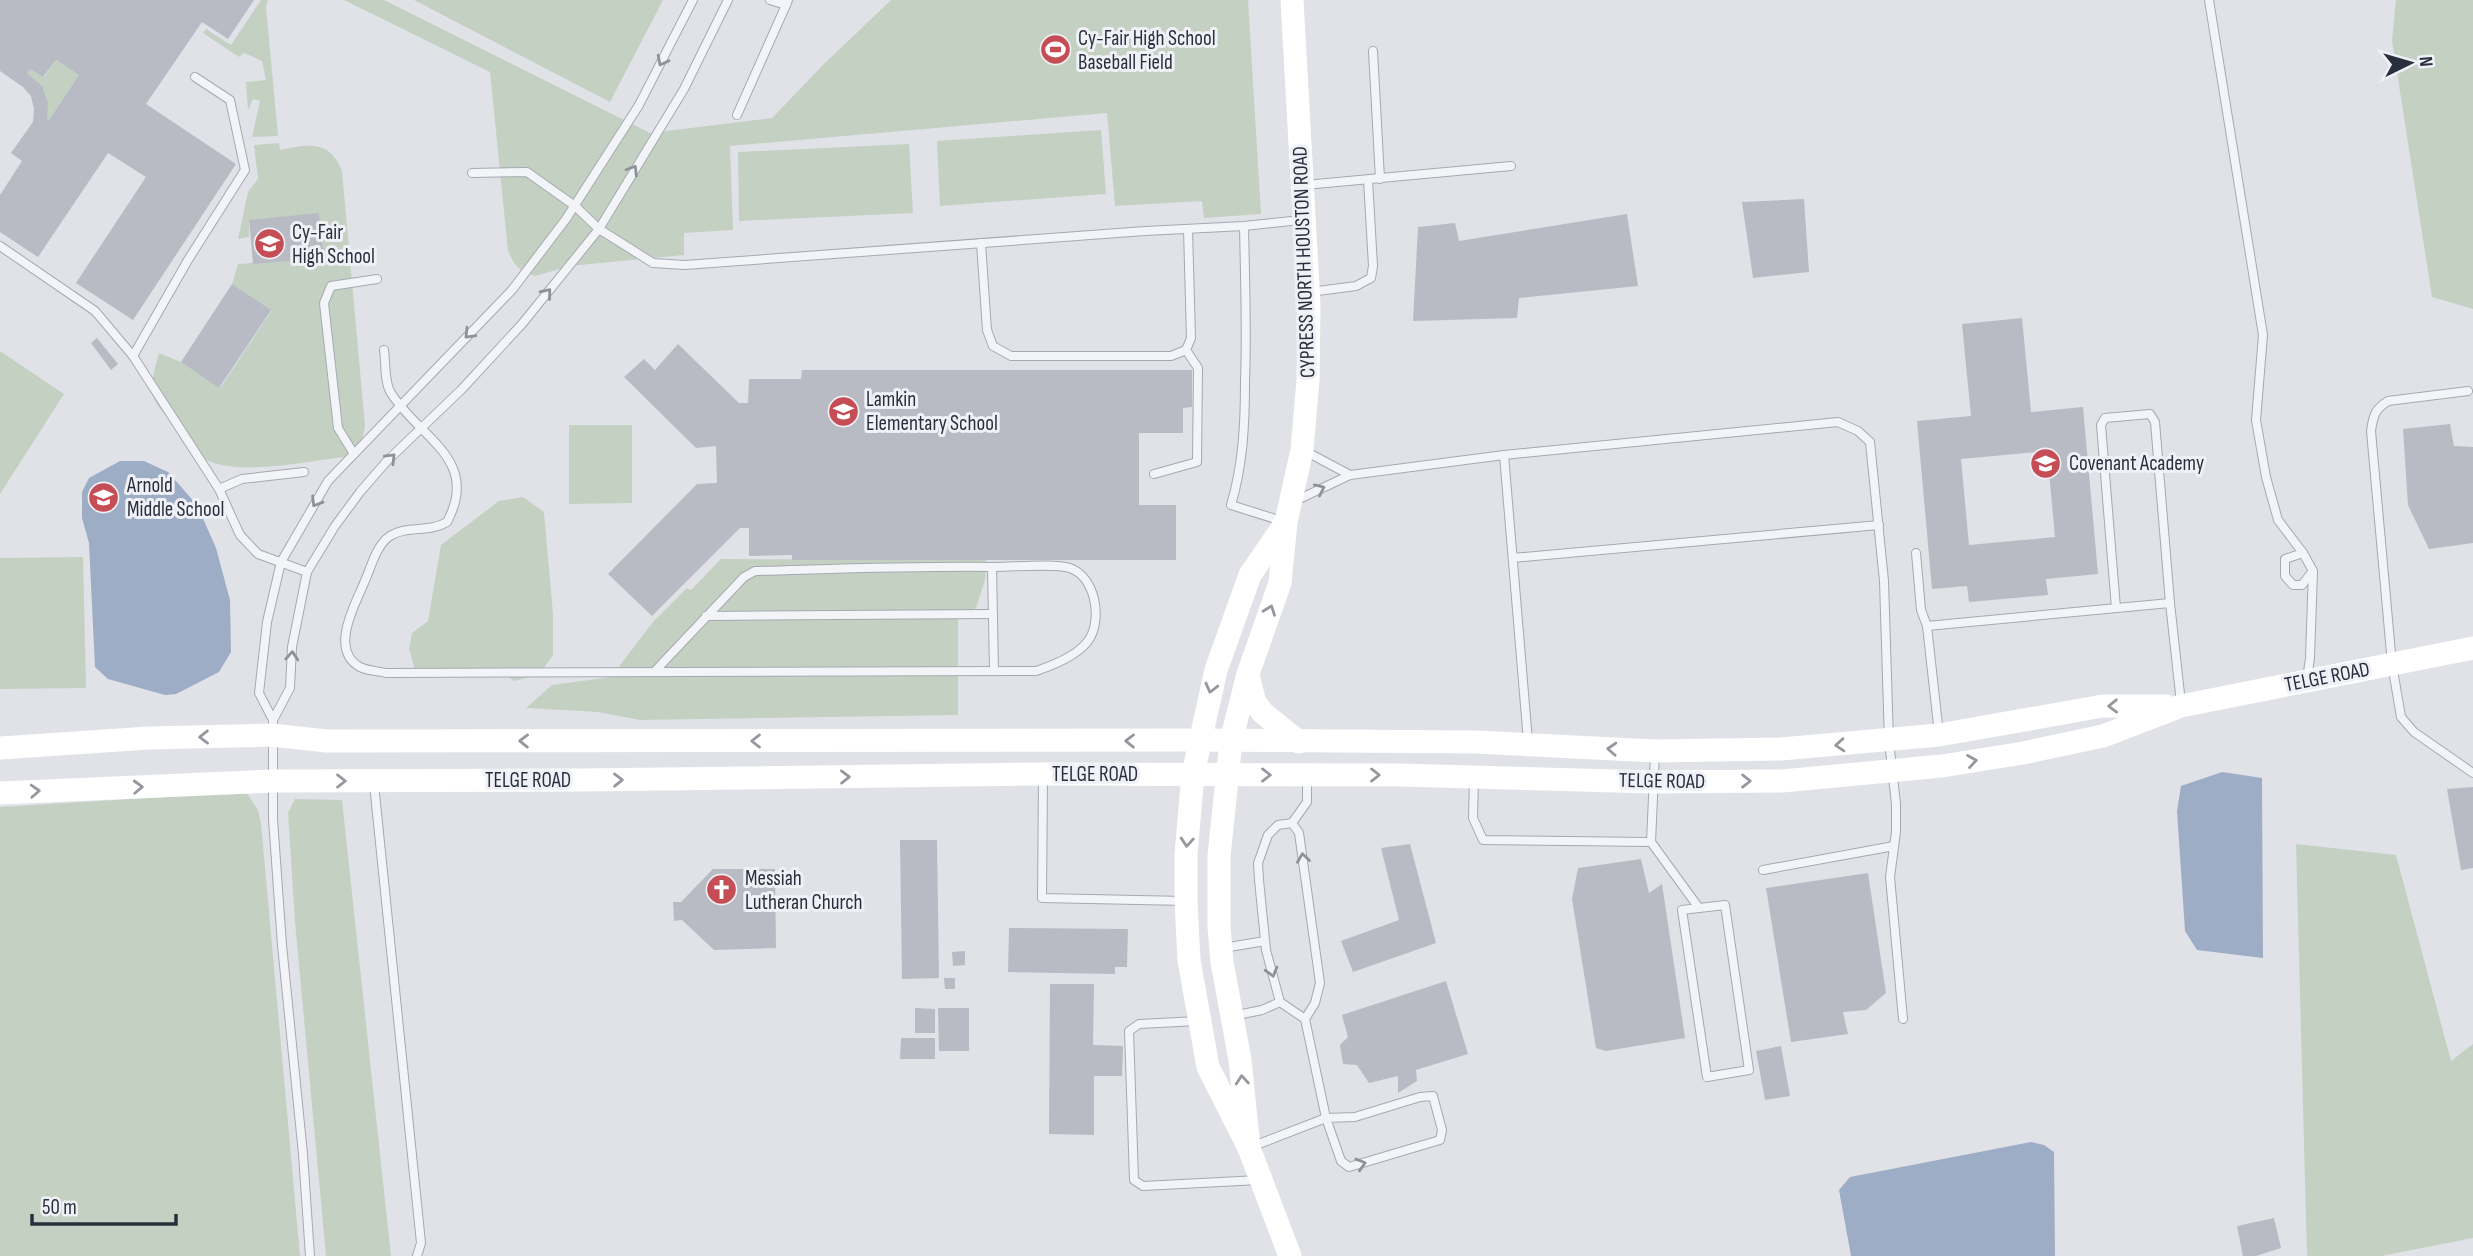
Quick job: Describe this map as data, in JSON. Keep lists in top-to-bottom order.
{
  "streets": {
    "main road": ["CYPRESS NORTH HOUSTON ROAD", "TELGE ROAD"]
  },
  "crossings": [
    ["CYPRESS NORTH HOUSTON ROAD", "TELGE ROAD"]
  ],
  "places": {
    "sports": ["Cy-Fair High School Baseball Field"],
    "school or university": [
      "Cy-Fair High School",
      "Lamkin Elementary School",
      "Covenant Academy",
      "Arnold Middle School"
    ],
    "church": ["Messiah Lutheran Church"]
  },
  "scale_bar": "50 m",
  "north": "right"
}
